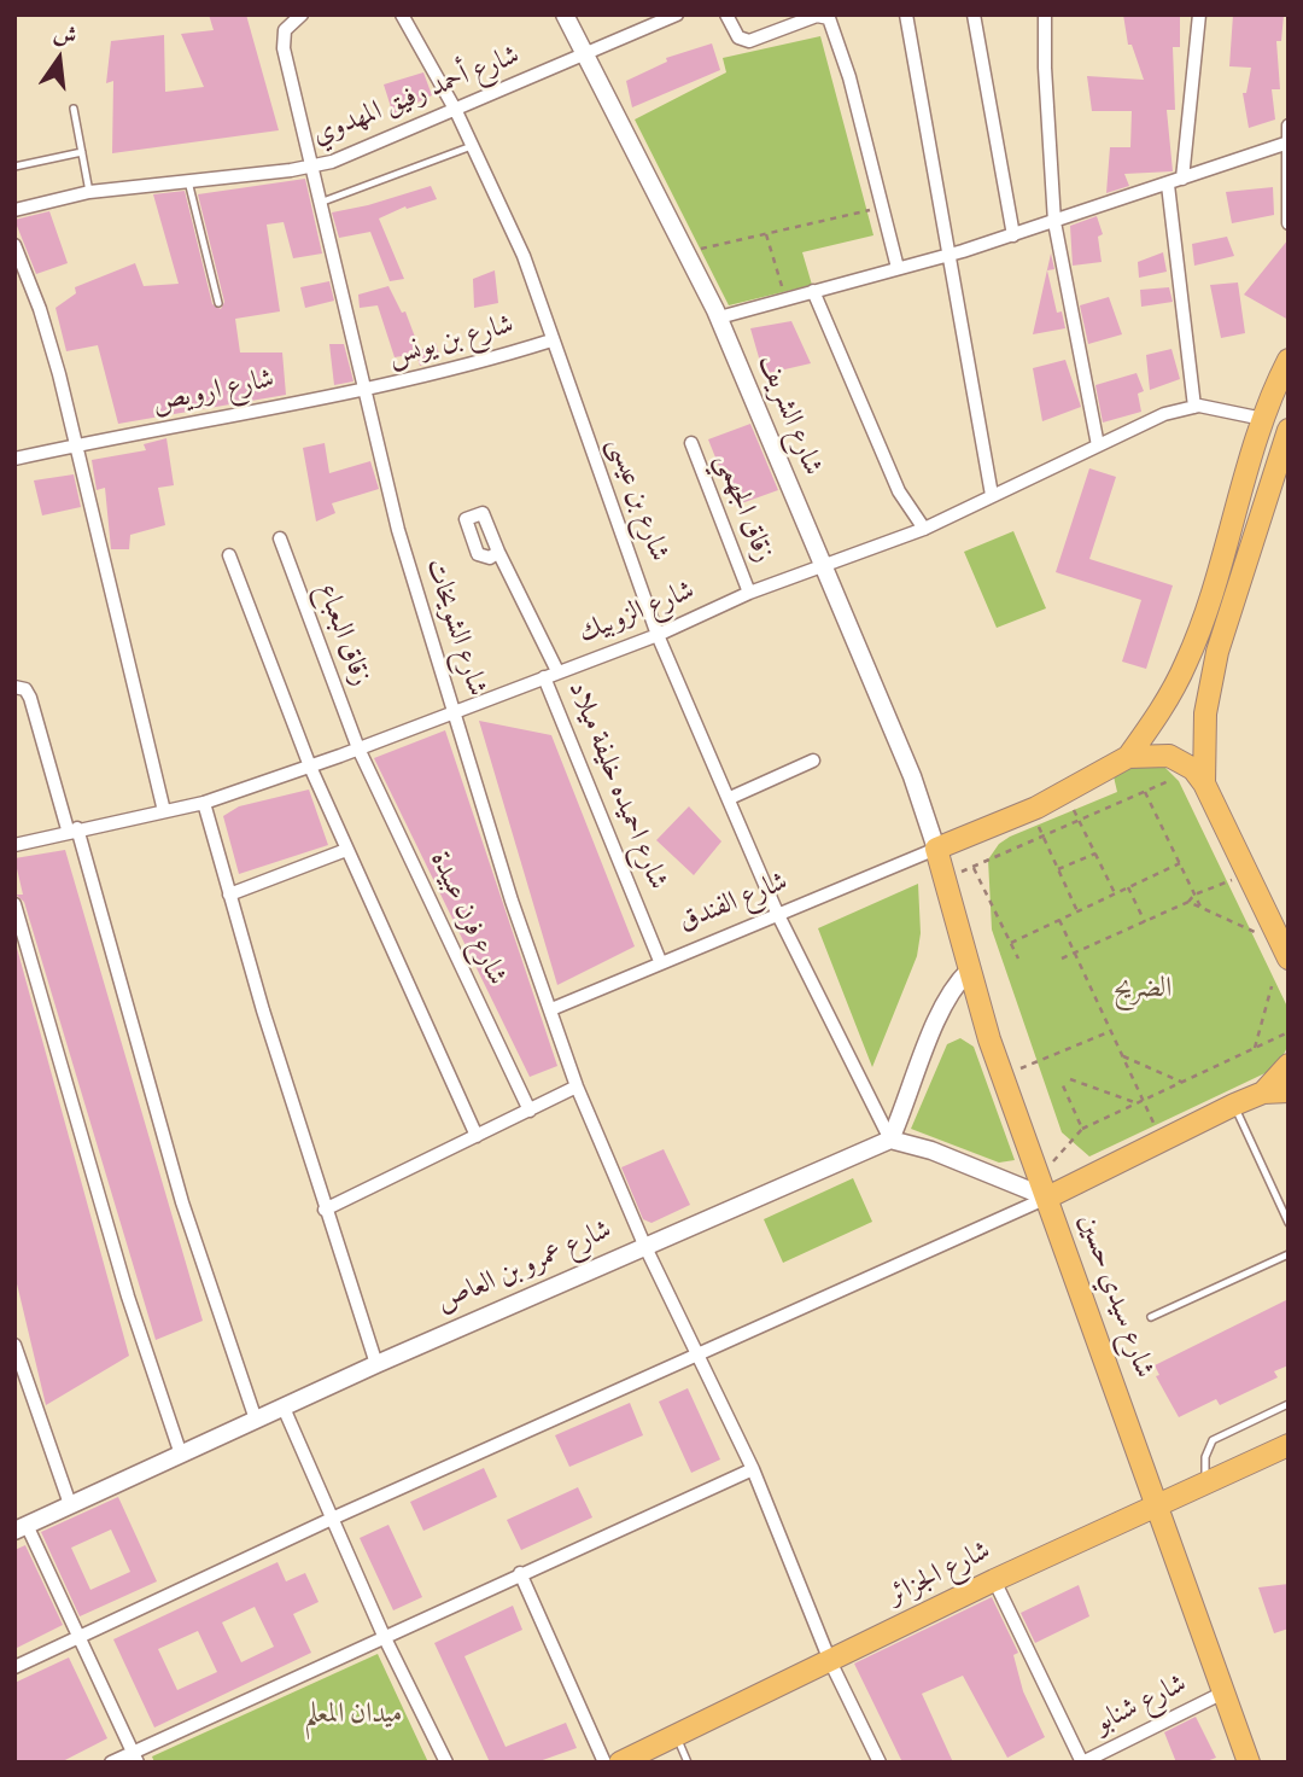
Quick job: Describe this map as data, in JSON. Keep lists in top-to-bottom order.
{
  "streets": {
    "main road": ["شارع سيدي حسين", "شارع الجزائر"],
    "street": [
      "شارع أحمد رفيق المهدوي",
      "شارع بن يونس",
      "شارع ارويص",
      "شارع الشريف",
      "شارع بن عيسى",
      "زقاق الجهمي",
      "شارع الزوبيك",
      "شارع الشويخات",
      "زقاق البعباع",
      "شارع احميده خليفة ميلاد",
      "شارع الفندق",
      "شارع فرن عبيدة",
      "شارع عمرو بن العاص",
      "شارع شنابو"
    ]
  },
  "crossings": [
    ["شارع أحمد رفيق المهدوي", "شارع الشريف"],
    ["شارع أحمد رفيق المهدوي", "شارع بن عيسى"],
    ["شارع أحمد رفيق المهدوي", "شارع الشويخات"],
    ["شارع بن يونس", "شارع ارويص"],
    ["شارع بن يونس", "شارع بن عيسى"],
    ["شارع بن يونس", "شارع الشويخات"],
    ["شارع ارويص", "شارع الشويخات"],
    ["شارع الشريف", "شارع الزوبيك"],
    ["شارع الشريف", "شارع الفندق"],
    ["شارع الشريف", "شارع سيدي حسين"],
    ["شارع بن عيسى", "شارع الزوبيك"],
    ["شارع بن عيسى", "شارع الفندق"],
    ["شارع بن عيسى", "شارع عمرو بن العاص"],
    ["زقاق الجهمي", "شارع الزوبيك"],
    ["شارع الزوبيك", "شارع الشويخات"],
    ["شارع الزوبيك", "زقاق البعباع"],
    ["شارع الزوبيك", "شارع احميده خليفة ميلاد"],
    ["شارع الزوبيك", "شارع فرن عبيدة"],
    ["شارع الشويخات", "شارع الفندق"],
    ["شارع الشويخات", "شارع عمرو بن العاص"],
    ["شارع الشويخات", "شارع الجزائر"],
    ["زقاق البعباع", "شارع فرن عبيدة"],
    ["شارع احميده خليفة ميلاد", "شارع الفندق"],
    ["شارع الفندق", "شارع سيدي حسين"],
    ["شارع سيدي حسين", "شارع الجزائر"],
    ["شارع سيدي حسين", "شارع شنابو"]
  ],
  "parks": ["الضريح", "ميدان المعلم"],
  "north": "top"
}
